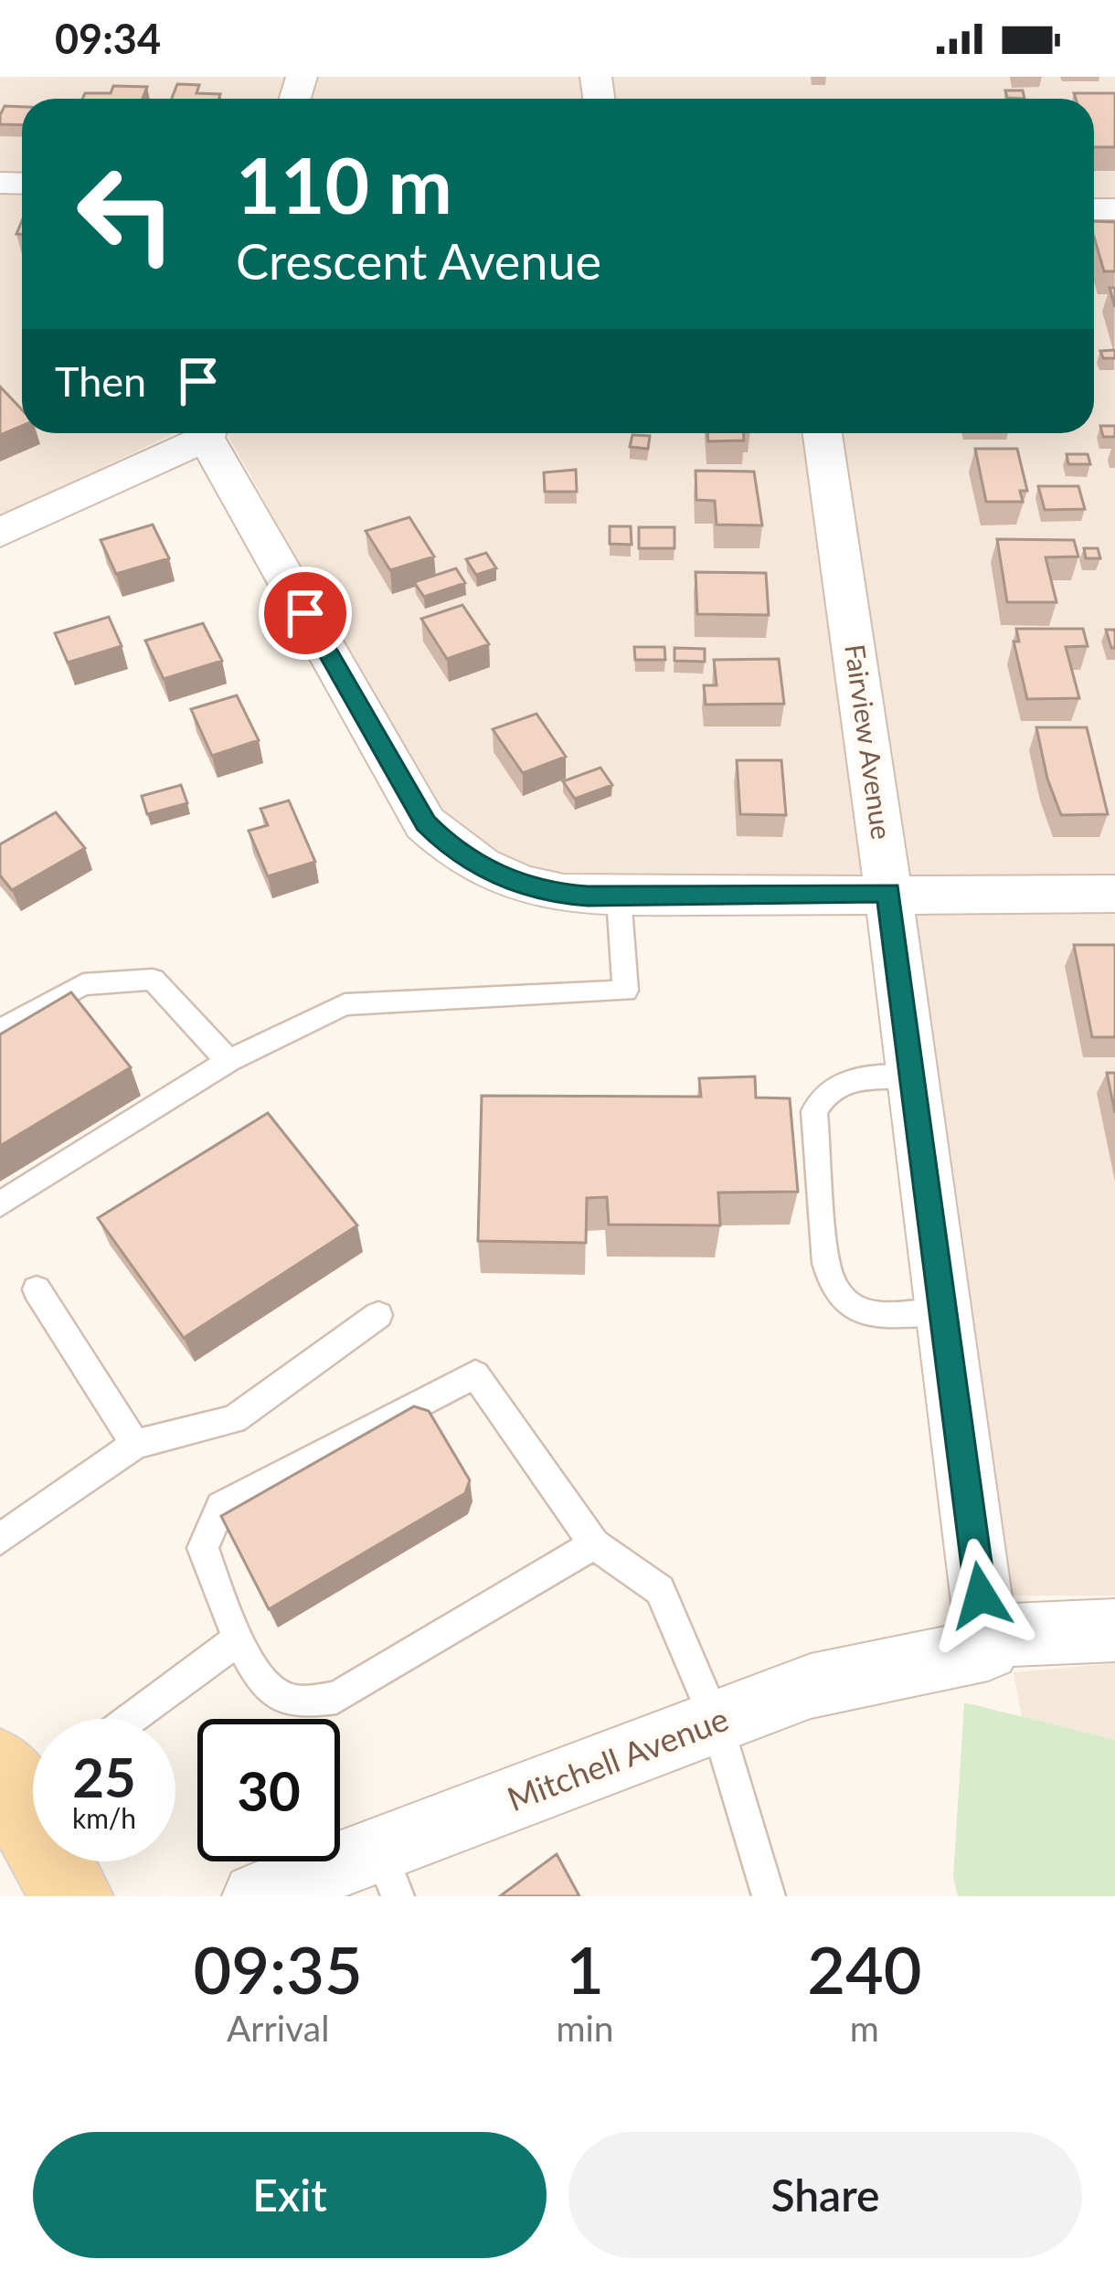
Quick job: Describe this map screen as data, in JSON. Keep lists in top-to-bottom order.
{
  "streets": {
    "street": ["Fairview Avenue", "Mitchell Avenue"]
  },
  "crossings": [
    ["Fairview Avenue", "Mitchell Avenue"]
  ],
  "page": {
    "status": "09:34",
    "turn": ["110 m", "Crescent Avenue"],
    "then": "Then",
    "speed": "25 km/h",
    "limit": "30",
    "eta": [
      "09:35",
      "Arrival",
      "1",
      "min",
      "240",
      "m"
    ],
    "buttons": ["Exit", "Share"]
  }
}
